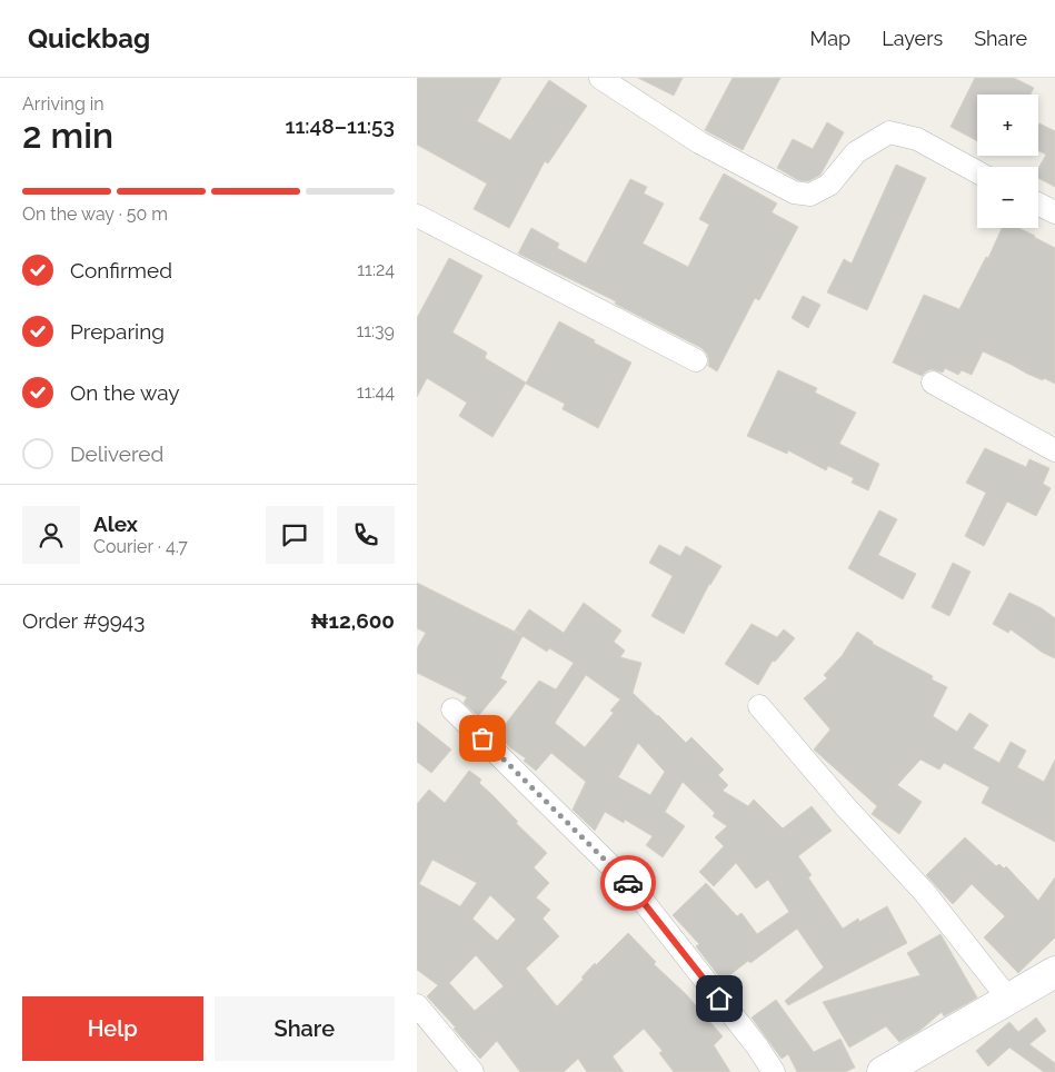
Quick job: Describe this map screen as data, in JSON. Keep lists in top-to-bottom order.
{
  "page": {
    "header": "Quickbag",
    "nav": ["Map", "Layers", "Share"],
    "heading": ["2 min", "Arriving in", "11:48–11:53"],
    "panel": [
      "Alex",
      "Courier · 4.7",
      "Order #9943",
      "₦12,600"
    ],
    "map_buttons": ["+", "−"],
    "bar": "On the way · 50 m",
    "list": [
      ["Confirmed", "11:24"],
      ["Preparing", "11:39"],
      ["On the way", "11:44"],
      "Delivered"
    ],
    "buttons": ["Help", "Share"]
  }
}
